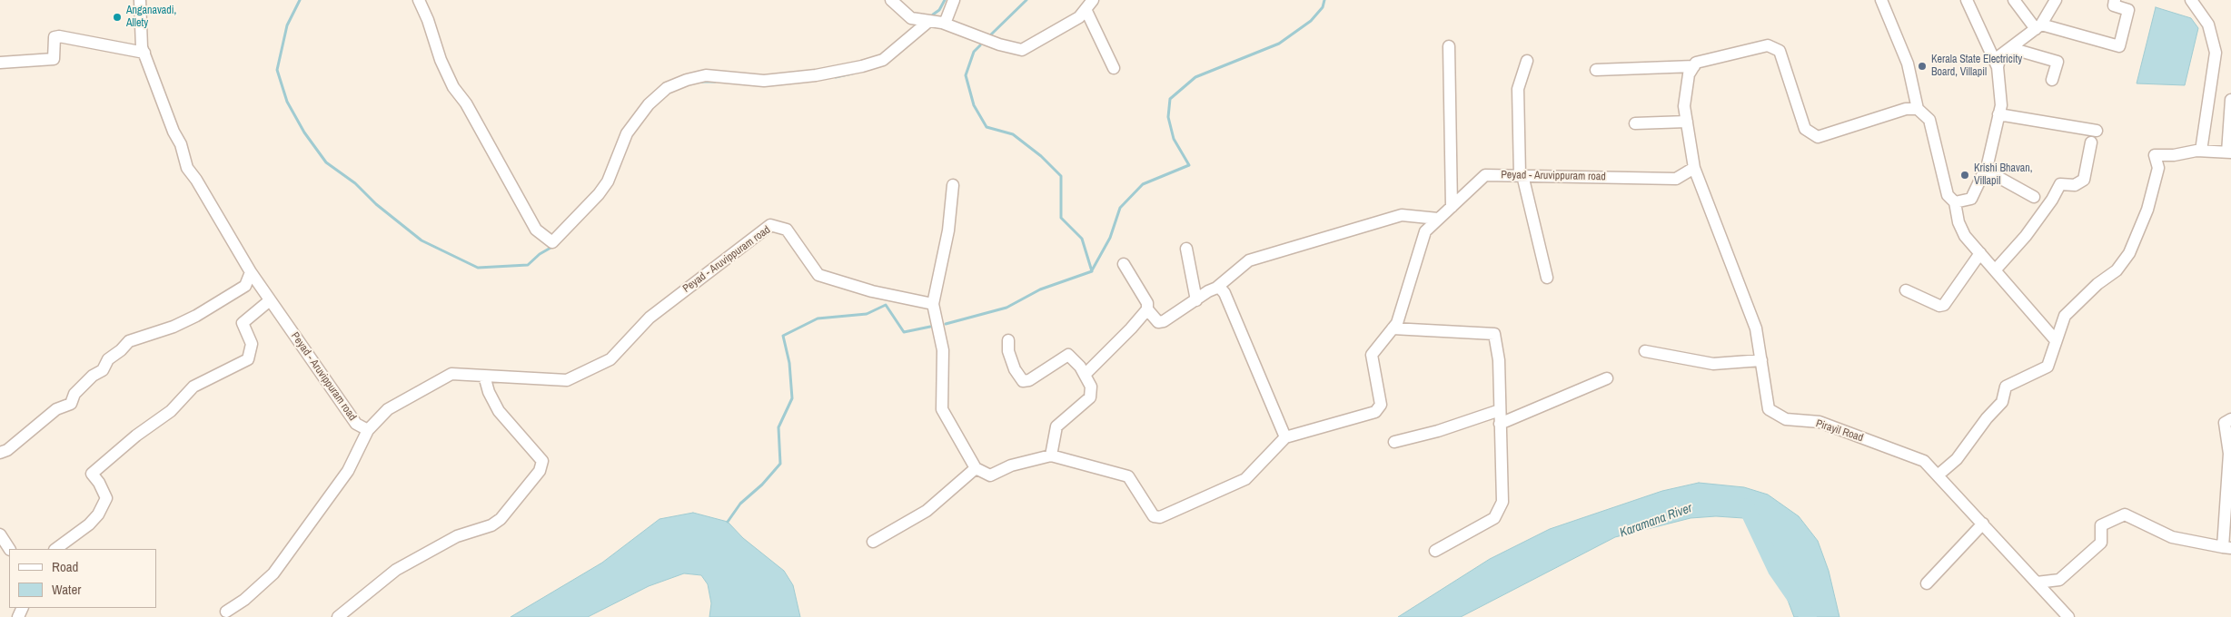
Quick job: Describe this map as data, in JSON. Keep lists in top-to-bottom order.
{
  "streets": {
    "street": ["Peyad - Aruvippuram road", "Pirayil Road"]
  },
  "crossings": [
    ["Peyad - Aruvippuram road", "Pirayil Road"]
  ],
  "water": ["Karamana River"],
  "places": ["Anganavadi, Allety", "Kerala State Electricity Board, Villapil", "Krishi Bhavan, Villapil"],
  "legend": ["Road", "Water"]
}
